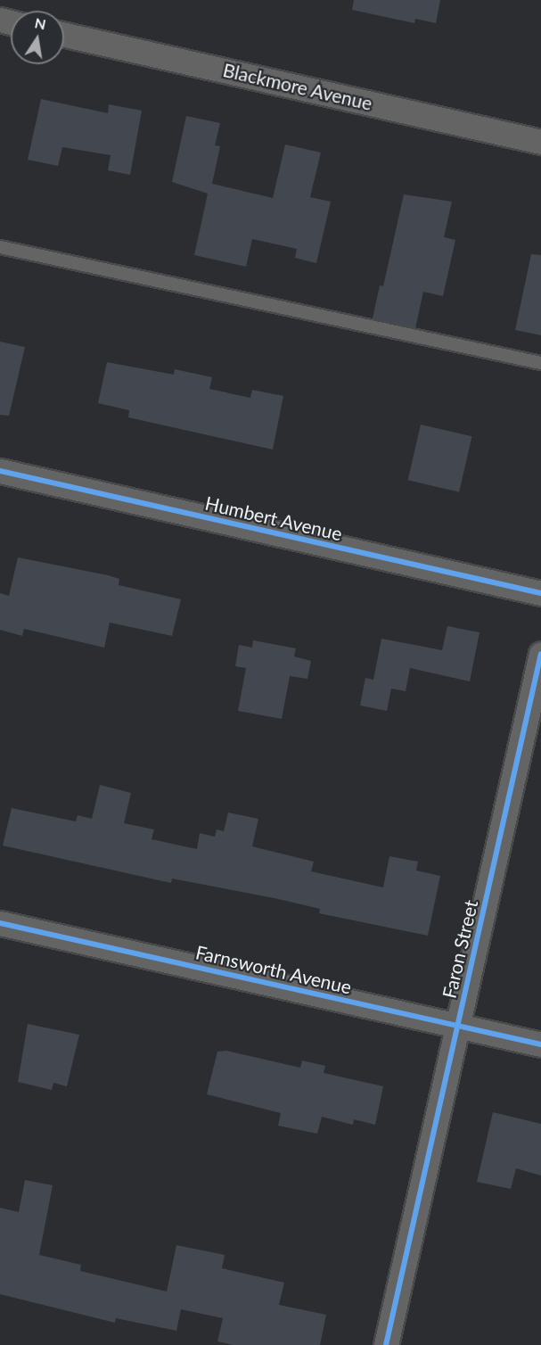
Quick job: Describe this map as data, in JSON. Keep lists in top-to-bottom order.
{
  "streets": {
    "street": [
      "Blackmore Avenue",
      "Humbert Avenue",
      "Faron Street",
      "Farnsworth Avenue"
    ]
  },
  "crossings": [
    ["Faron Street", "Farnsworth Avenue"]
  ],
  "north": "top"
}
